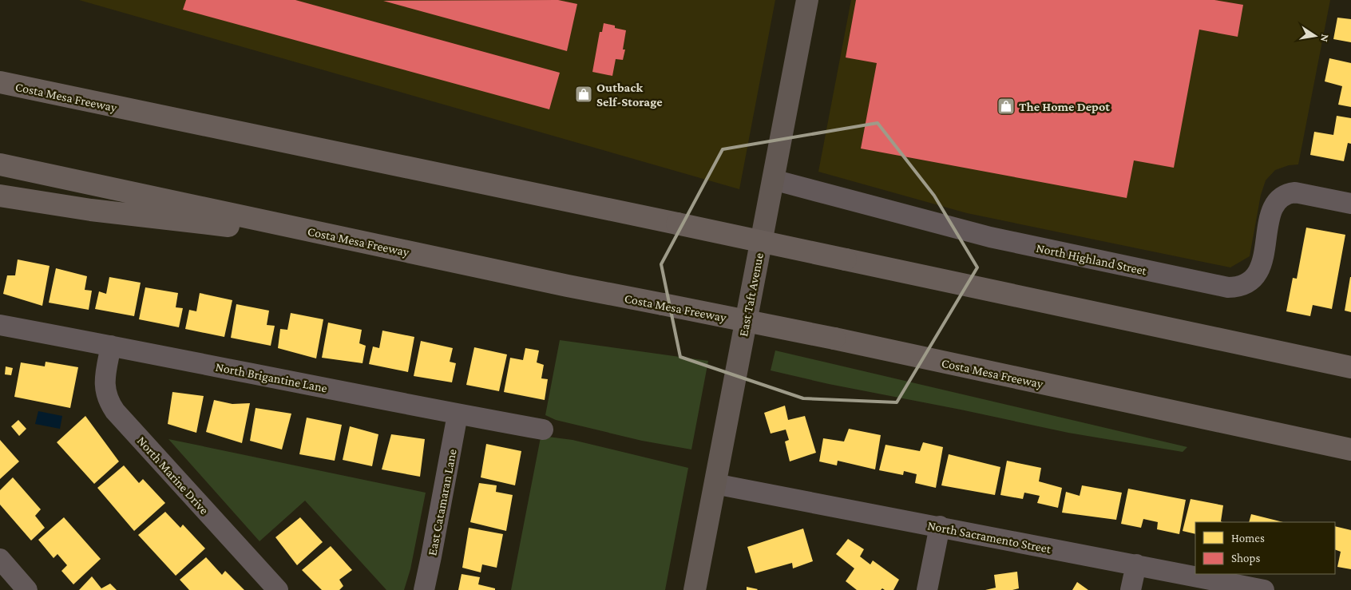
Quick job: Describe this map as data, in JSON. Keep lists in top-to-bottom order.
{
  "streets": {
    "highway": ["Costa Mesa Freeway"],
    "main road": ["East Taft Avenue"],
    "street": [
      "North Highland Street",
      "North Brigantine Lane",
      "North Marine Drive",
      "East Catamaran Lane",
      "North Sacramento Street"
    ]
  },
  "crossings": [
    ["North Highland Street", "East Taft Avenue"],
    ["East Taft Avenue", "North Sacramento Street"],
    ["North Brigantine Lane", "North Marine Drive"],
    ["North Brigantine Lane", "East Catamaran Lane"]
  ],
  "places": {
    "shop": ["Outback Self-Storage", "The Home Depot"]
  },
  "legend": ["Homes", "Shops"],
  "north": "right"
}
